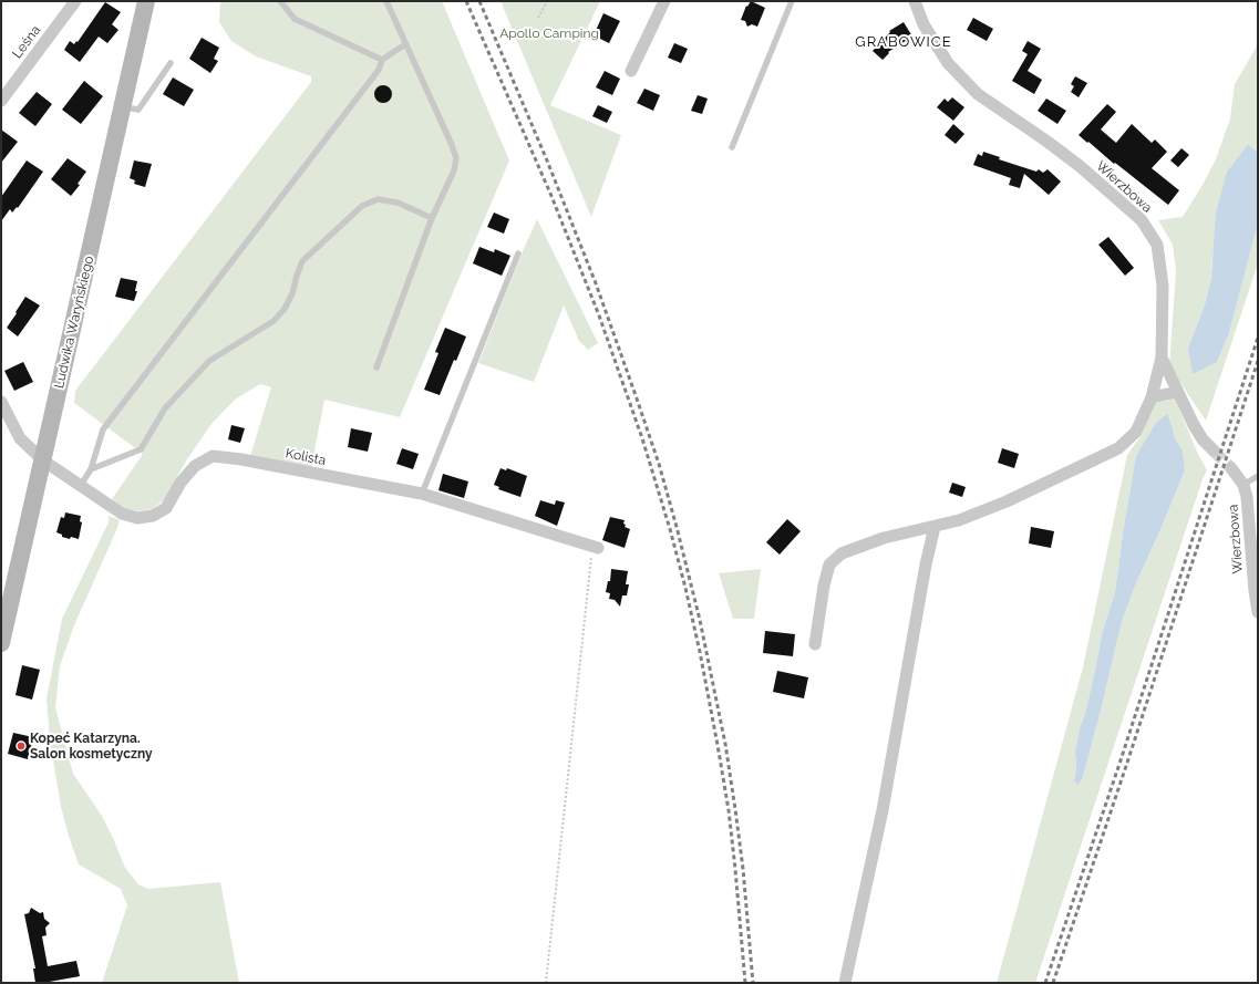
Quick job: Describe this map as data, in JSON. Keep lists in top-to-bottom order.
{
  "streets": {
    "street": [
      "Leśna",
      "Wierzbowa",
      "Ludwika Waryńskiego",
      "Kolista"
    ]
  },
  "crossings": [
    ["Ludwika Waryńskiego", "Kolista"]
  ],
  "districts": ["GRABOWICE"],
  "parks": ["Apollo Camping"],
  "places": ["Kopeć Katarzyna. Salon kosmetyczny"]
}
